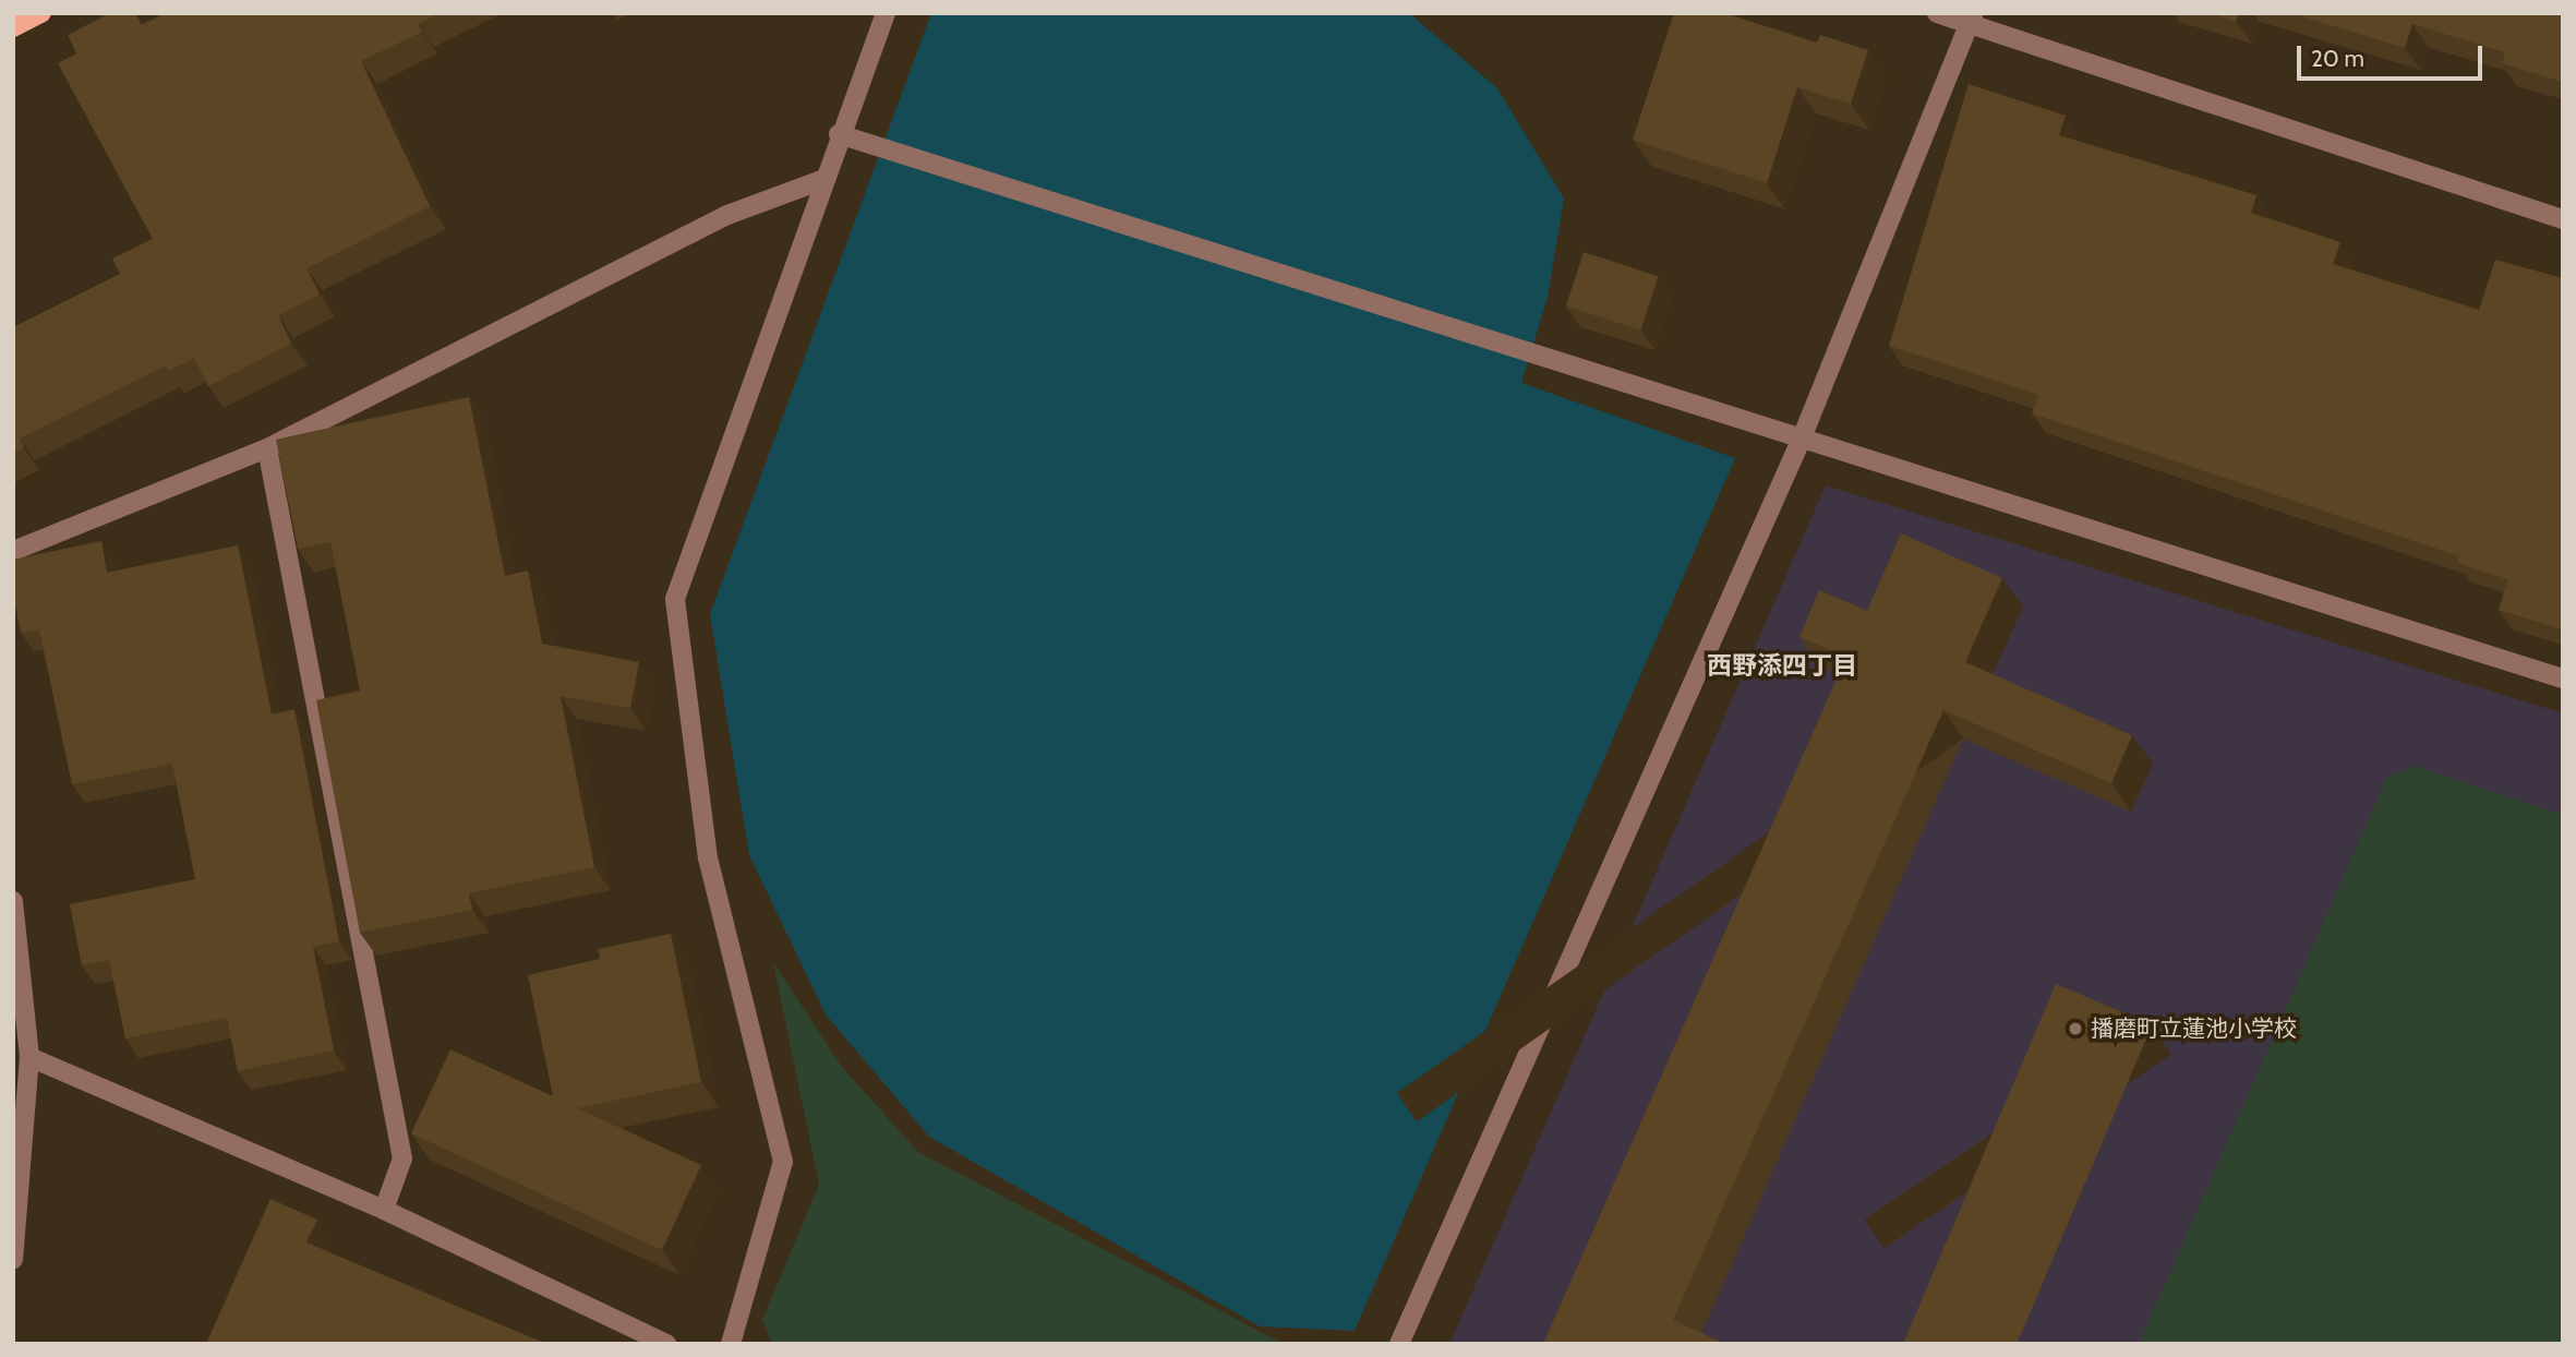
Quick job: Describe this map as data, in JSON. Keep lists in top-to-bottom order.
{
  "districts": ["西野添四丁目"],
  "places": ["播磨町立蓮池小学校"],
  "scale_bar": "20 m"
}
